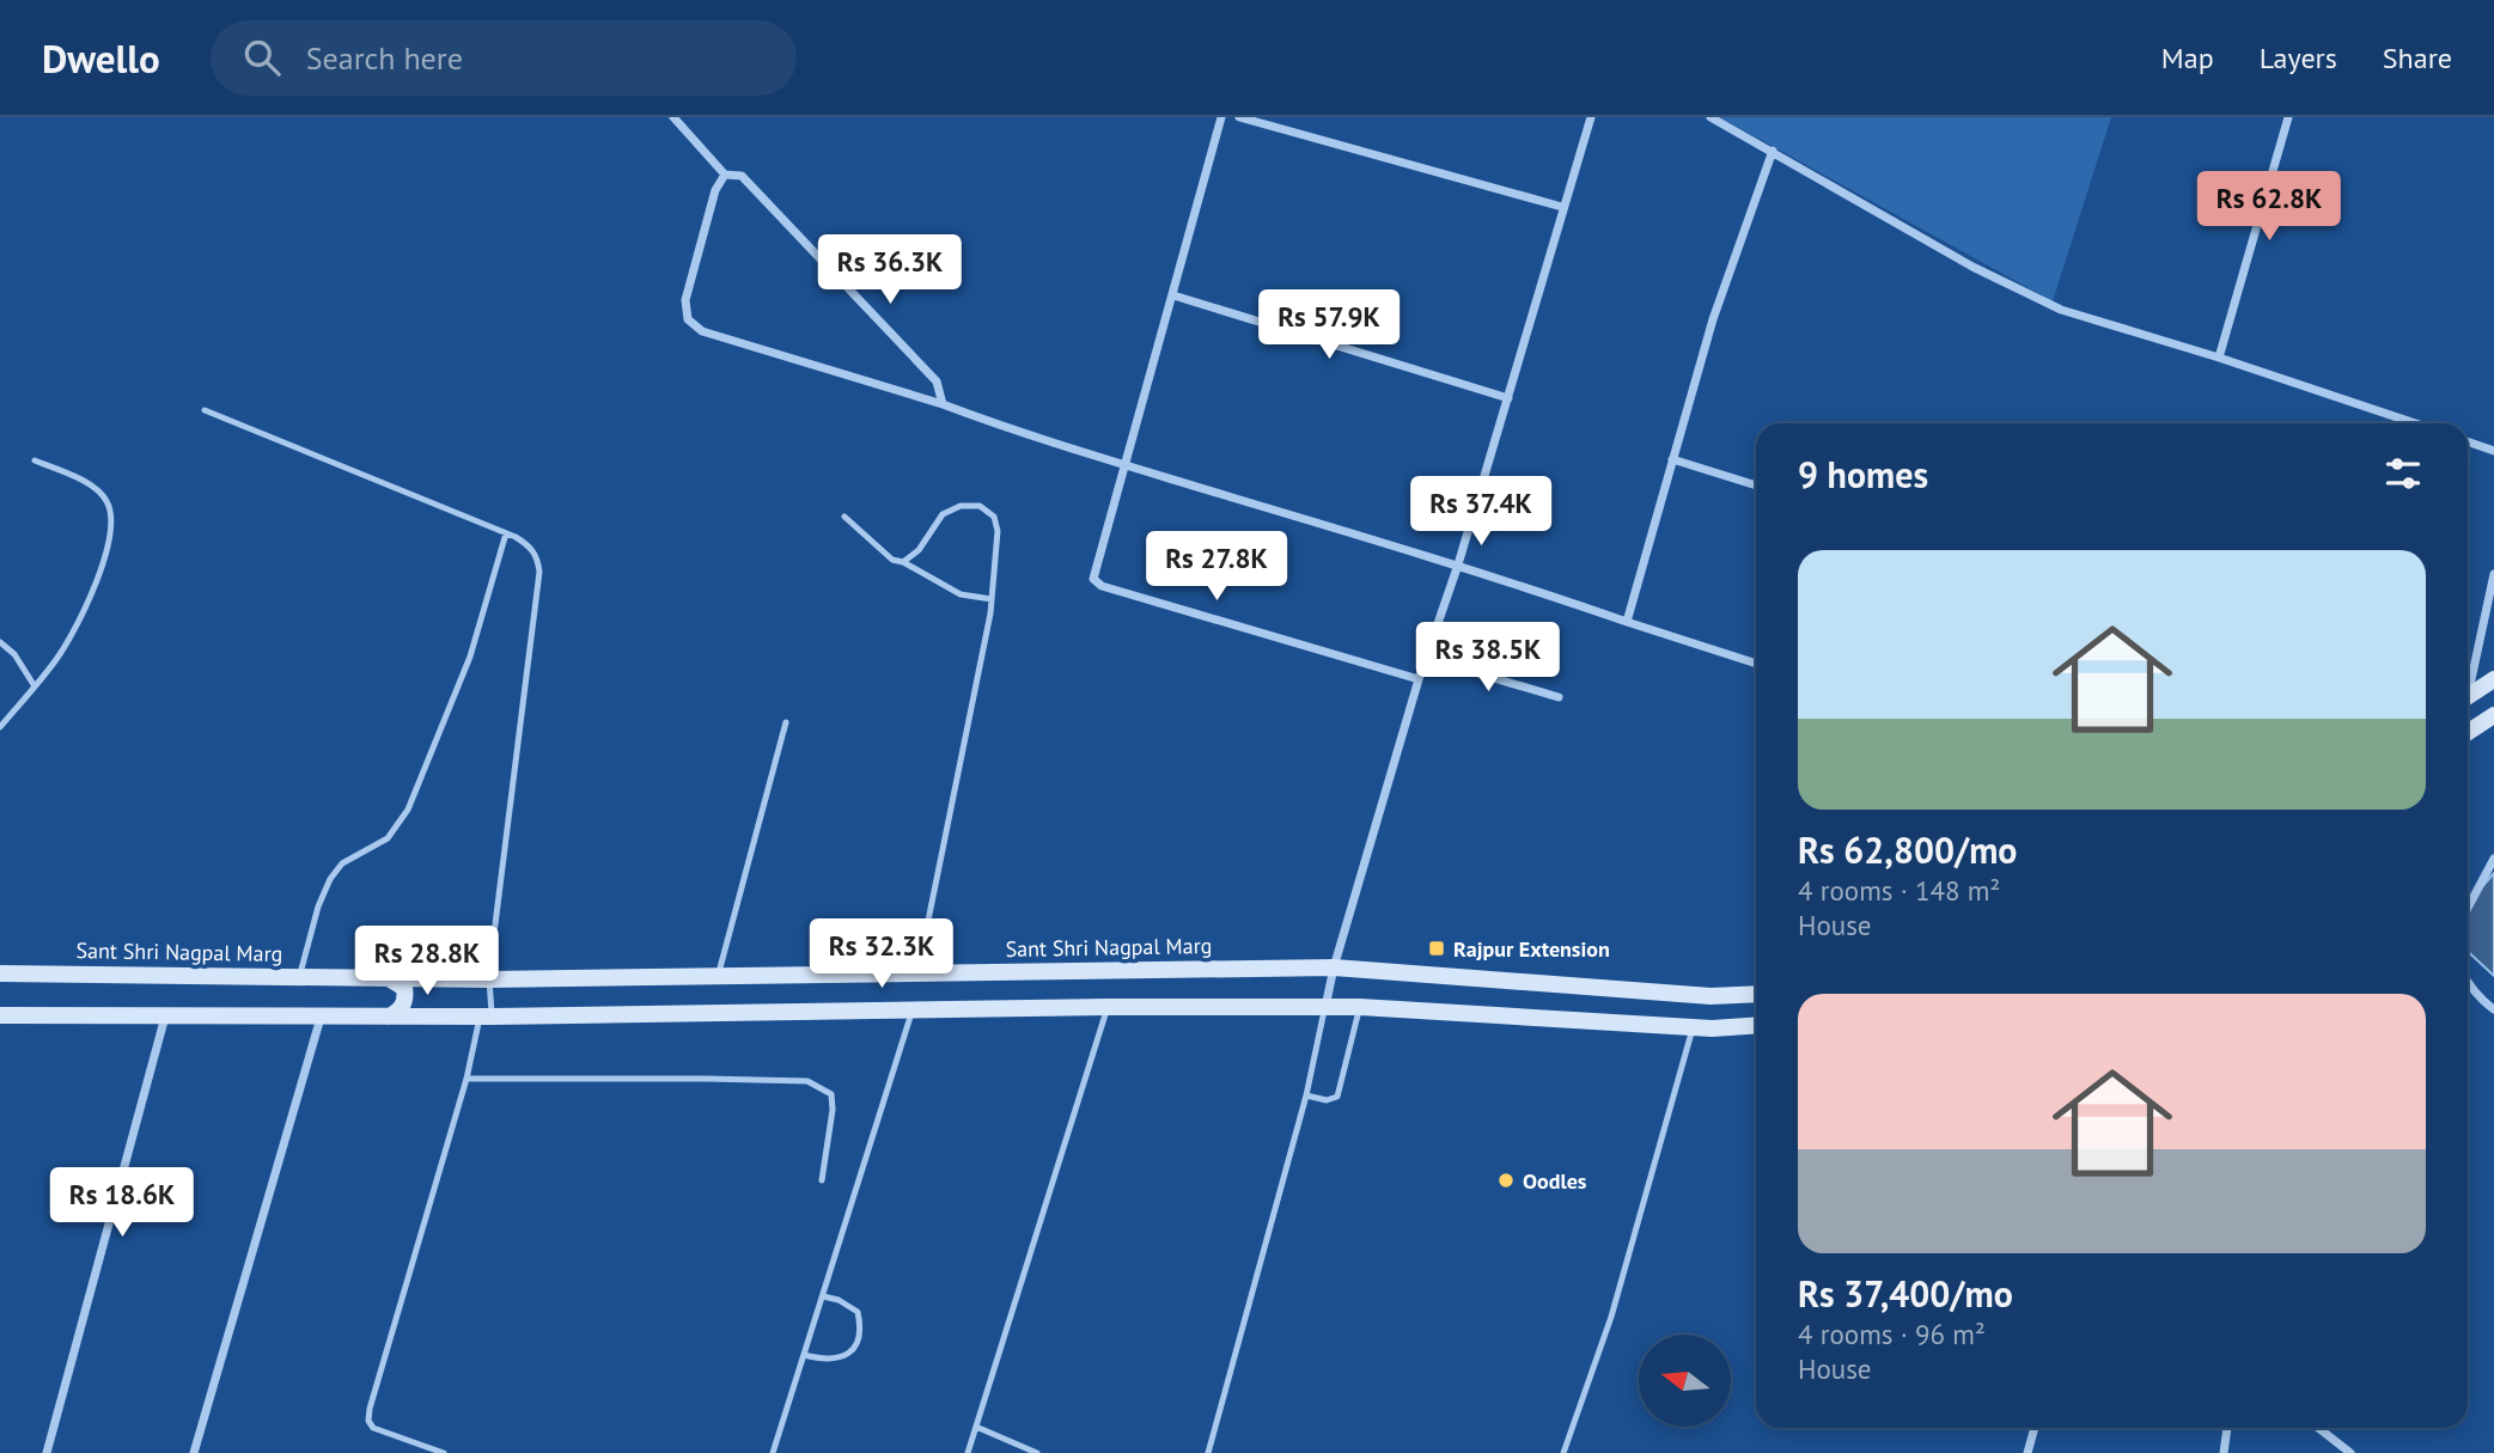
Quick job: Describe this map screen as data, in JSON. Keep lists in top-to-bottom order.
{
  "streets": {
    "main road": ["Sant Shri Nagpal Marg"]
  },
  "places": {
    "transit": ["Rajpur Extension"],
    "other": ["Oodles"]
  },
  "north": "left",
  "page": {
    "header": "Dwello",
    "search": "Search here",
    "nav": ["Map", "Layers", "Share"],
    "price": [
      "Rs 62.8K",
      "Rs 36.3K",
      "Rs 57.9K",
      "Rs 37.4K",
      "Rs 27.8K",
      "Rs 38.5K",
      "Rs 32.3K",
      "Rs 28.8K",
      "Rs 18.6K"
    ],
    "heading": "9 homes",
    "list": [
      {
        "name": "Rs 62,800/mo",
        "note": "4 rooms · 148 m² · House"
      },
      {
        "name": "Rs 37,400/mo",
        "note": "4 rooms · 96 m² · House"
      }
    ]
  }
}
